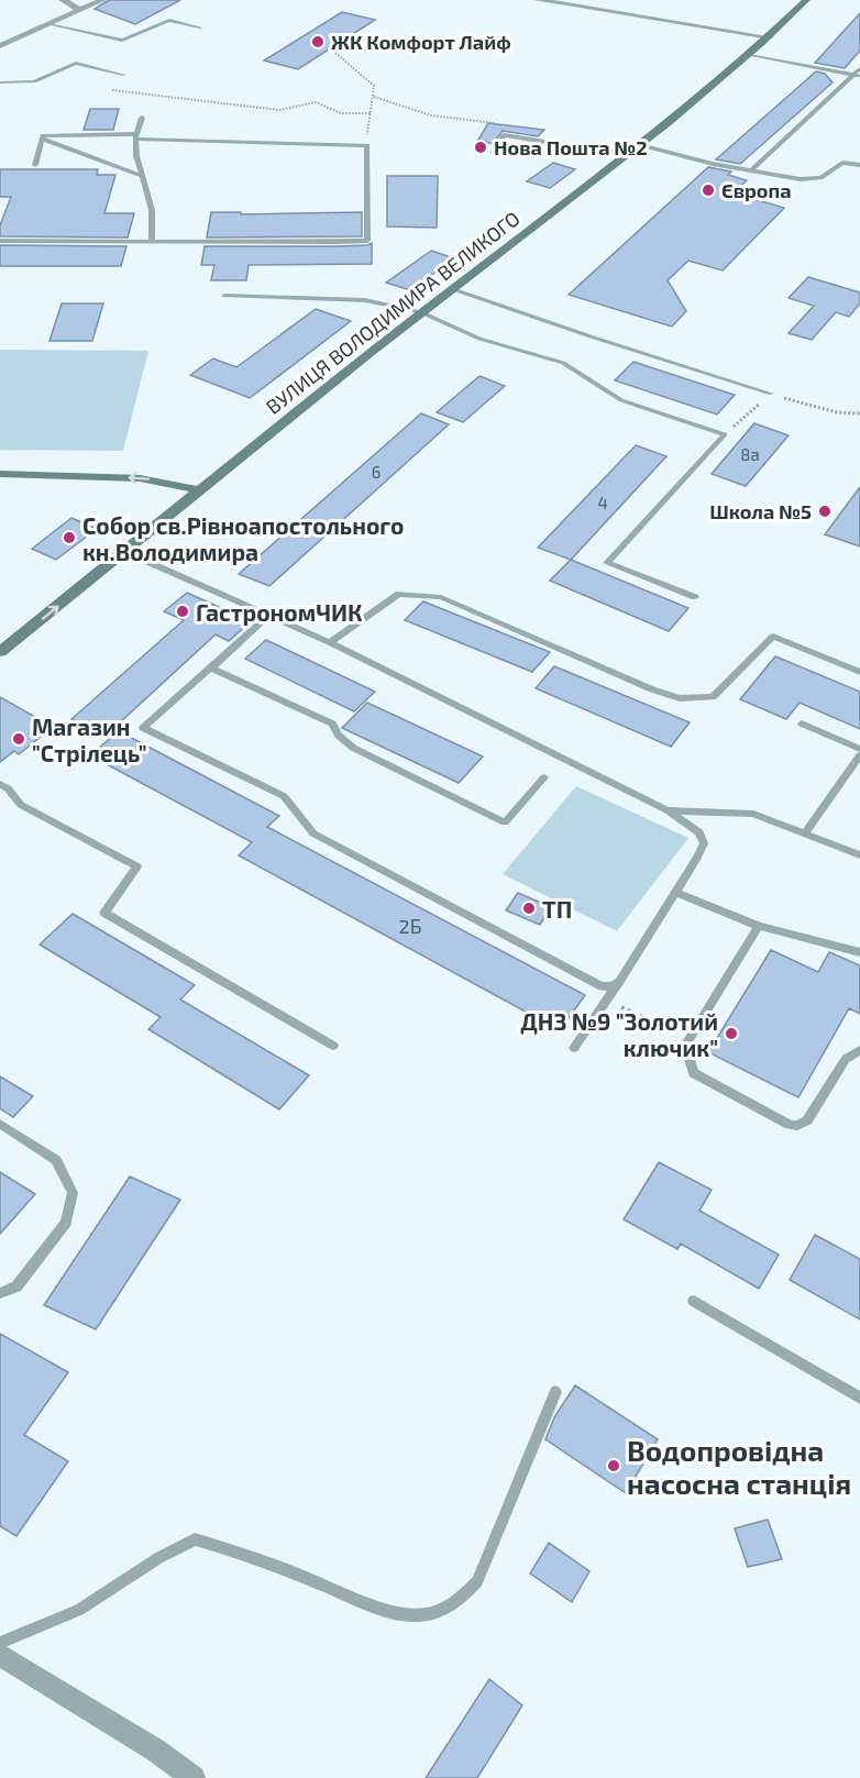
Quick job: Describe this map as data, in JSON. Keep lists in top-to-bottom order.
{
  "streets": {
    "main road": ["ВУЛИЦЯ ВОЛОДИМИРА ВЕЛИКОГО"]
  },
  "places": [
    "ЖК Комфорт Лайф",
    "Нова Пошта №2",
    "Європа",
    "Школа №5",
    "Собор св.Рівноапостольного кн.Володимира",
    "ГастрономЧИК",
    "Магазин \"Стрілець\"",
    "ТП",
    "ДНЗ №9 \"Золотий ключик\"",
    "Водопровідна насосна станція"
  ],
  "house_numbers": [
    "8а",
    "6",
    "4",
    "2Б"
  ]
}
